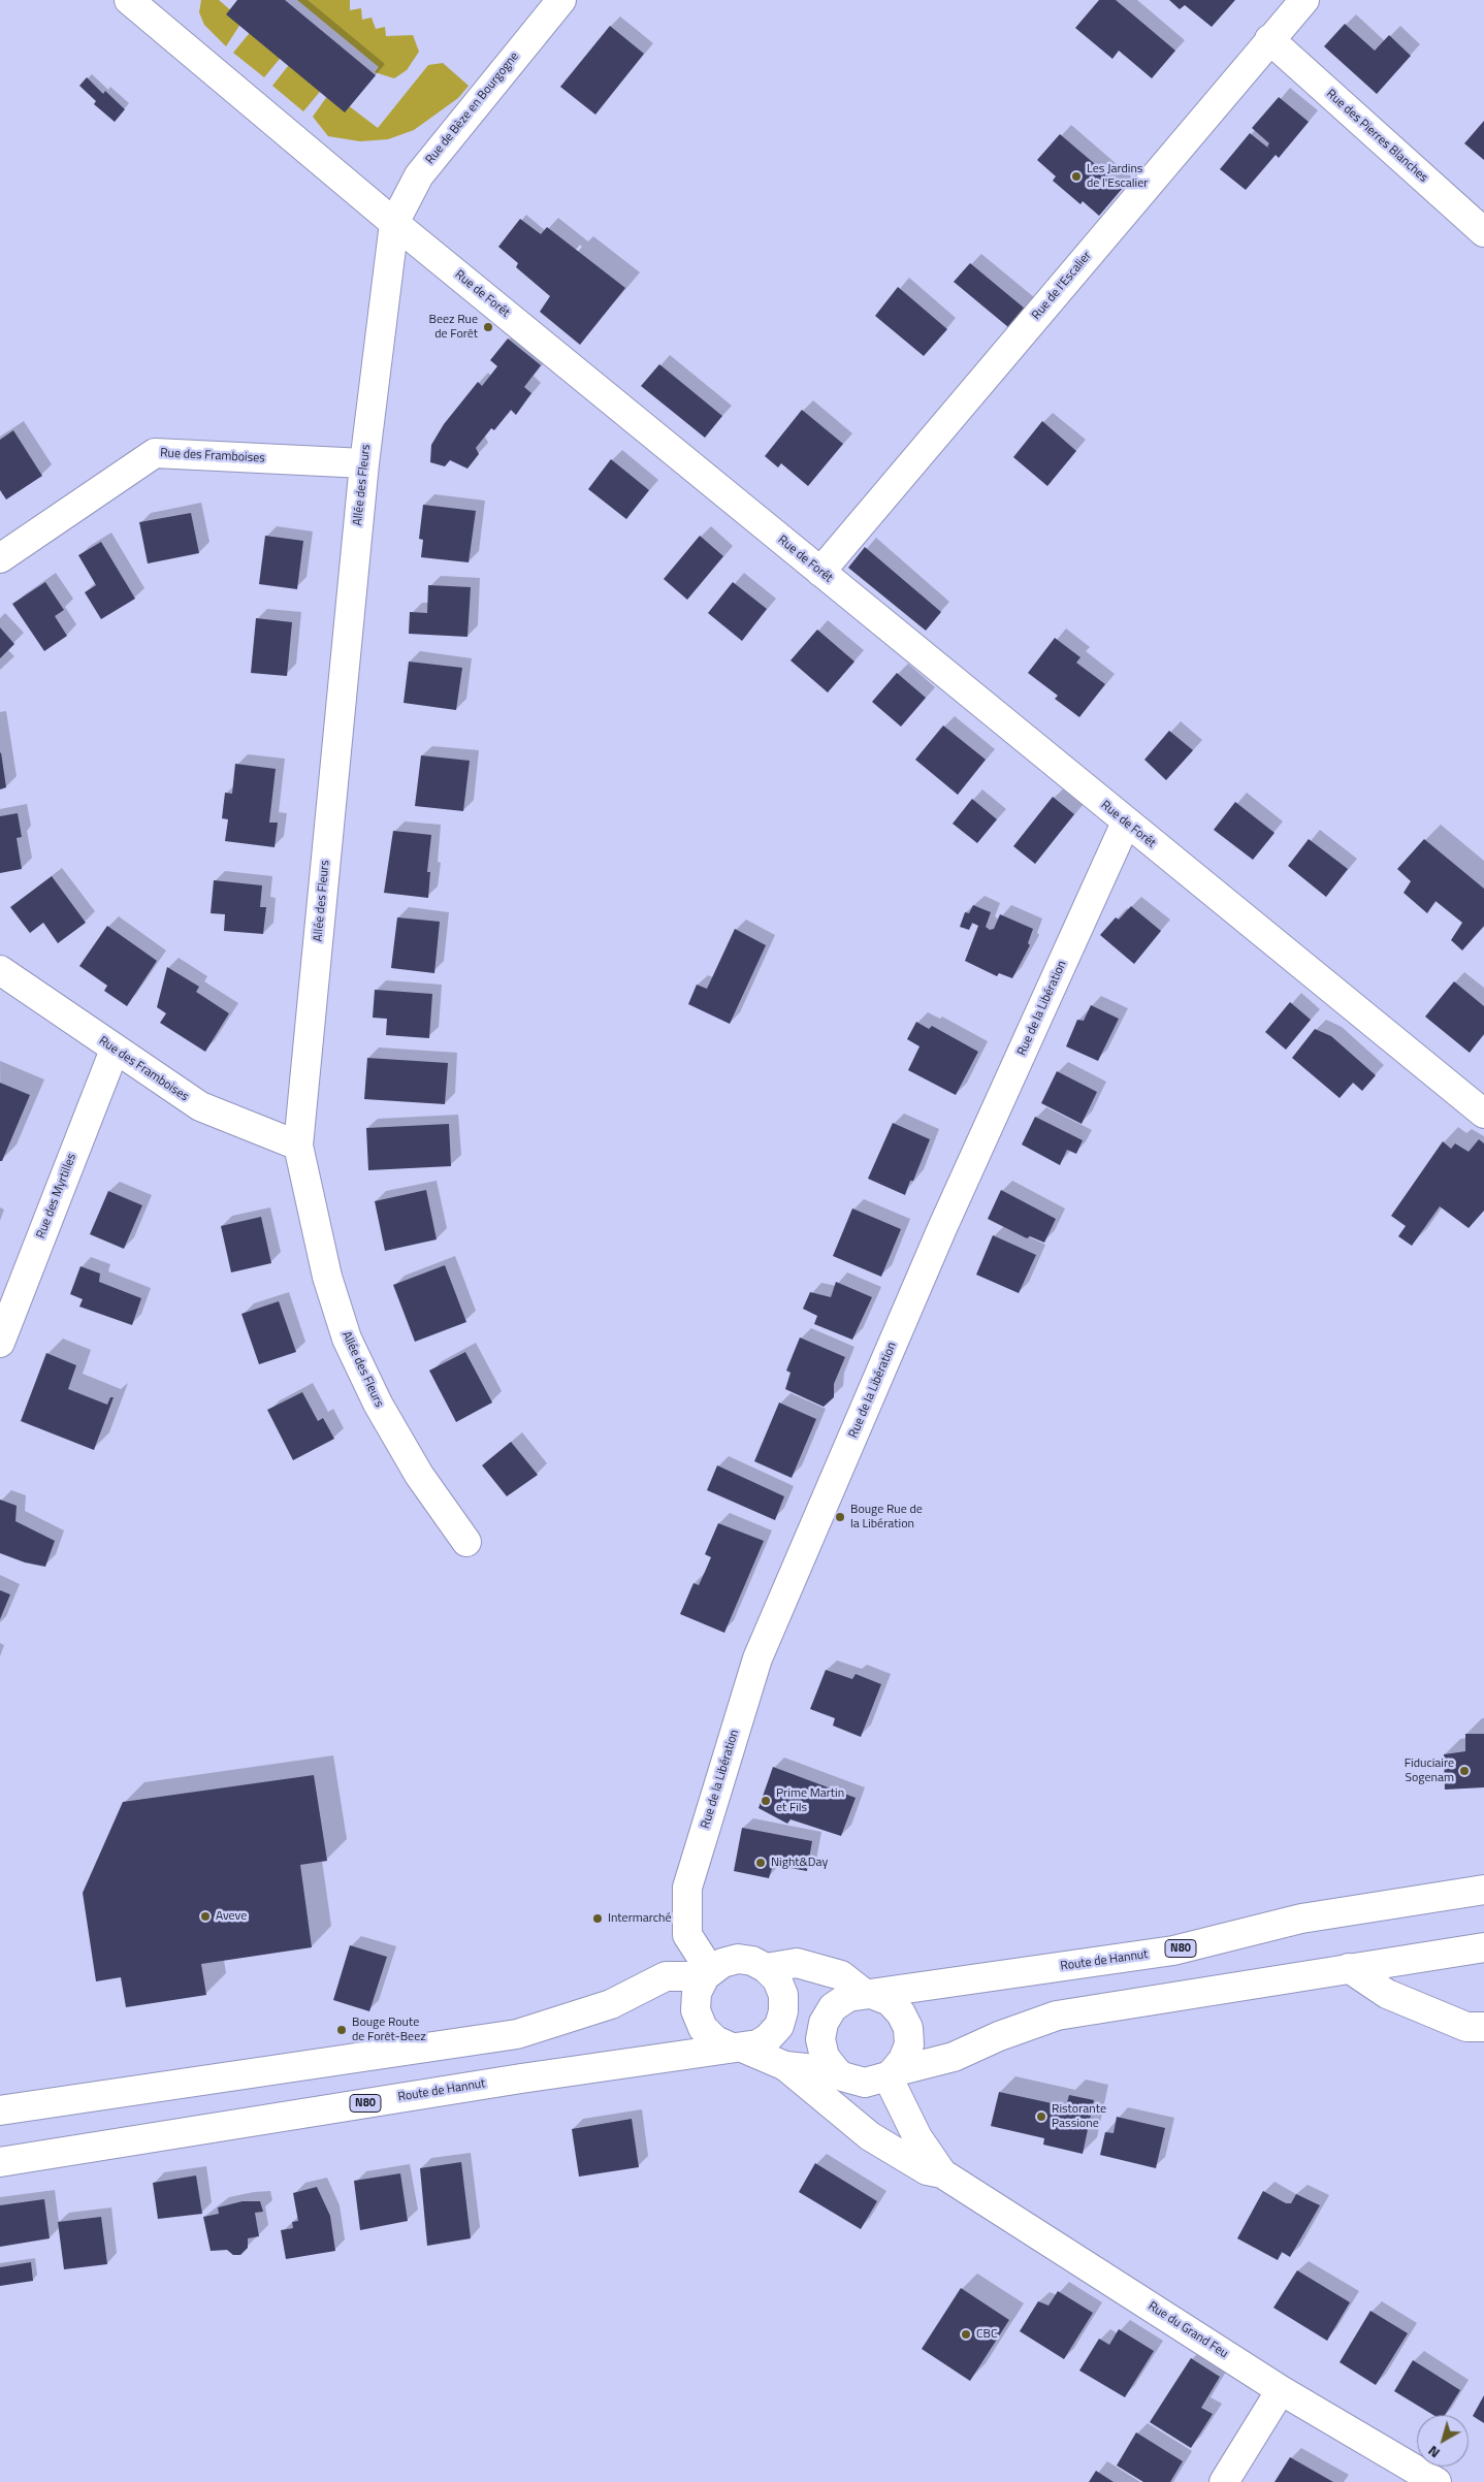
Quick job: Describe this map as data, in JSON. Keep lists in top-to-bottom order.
{
  "streets": {
    "street": [
      "Rue de Bèze en Bourgogne",
      "Rue des Pierres Blanches",
      "Rue de l'Escalier",
      "Rue de Forêt",
      "Rue des Framboises",
      "Allée des Fleurs",
      "Rue de la Libération",
      "Rue des Myrtilles",
      "N80",
      "Route de Hannut",
      "Rue du Grand Feu"
    ]
  },
  "crossings": [
    ["Rue de Bèze en Bourgogne", "Rue de Forêt"],
    ["Rue de Bèze en Bourgogne", "Allée des Fleurs"],
    ["Rue des Pierres Blanches", "Rue de l'Escalier"],
    ["Rue de l'Escalier", "Rue de Forêt"],
    ["Rue de Forêt", "Allée des Fleurs"],
    ["Rue de Forêt", "Rue de la Libération"],
    ["Rue des Framboises", "Allée des Fleurs"],
    ["Rue des Framboises", "Rue des Myrtilles"],
    ["Rue de la Libération", "Route de Hannut"],
    ["Route de Hannut", "Rue du Grand Feu"]
  ],
  "places": [
    "Les Jardins de l'Escalier",
    "Beez Rue de Forêt",
    "Bouge Rue de la Libération",
    "Fiduciaire Sogenam",
    "Prime Martin et Fils",
    "Night&Day",
    "Aveve",
    "Intermarché",
    "Bouge Route de Forêt-Beez",
    "Ristorante Passione",
    "CBC"
  ],
  "north": "bottom left"
}
